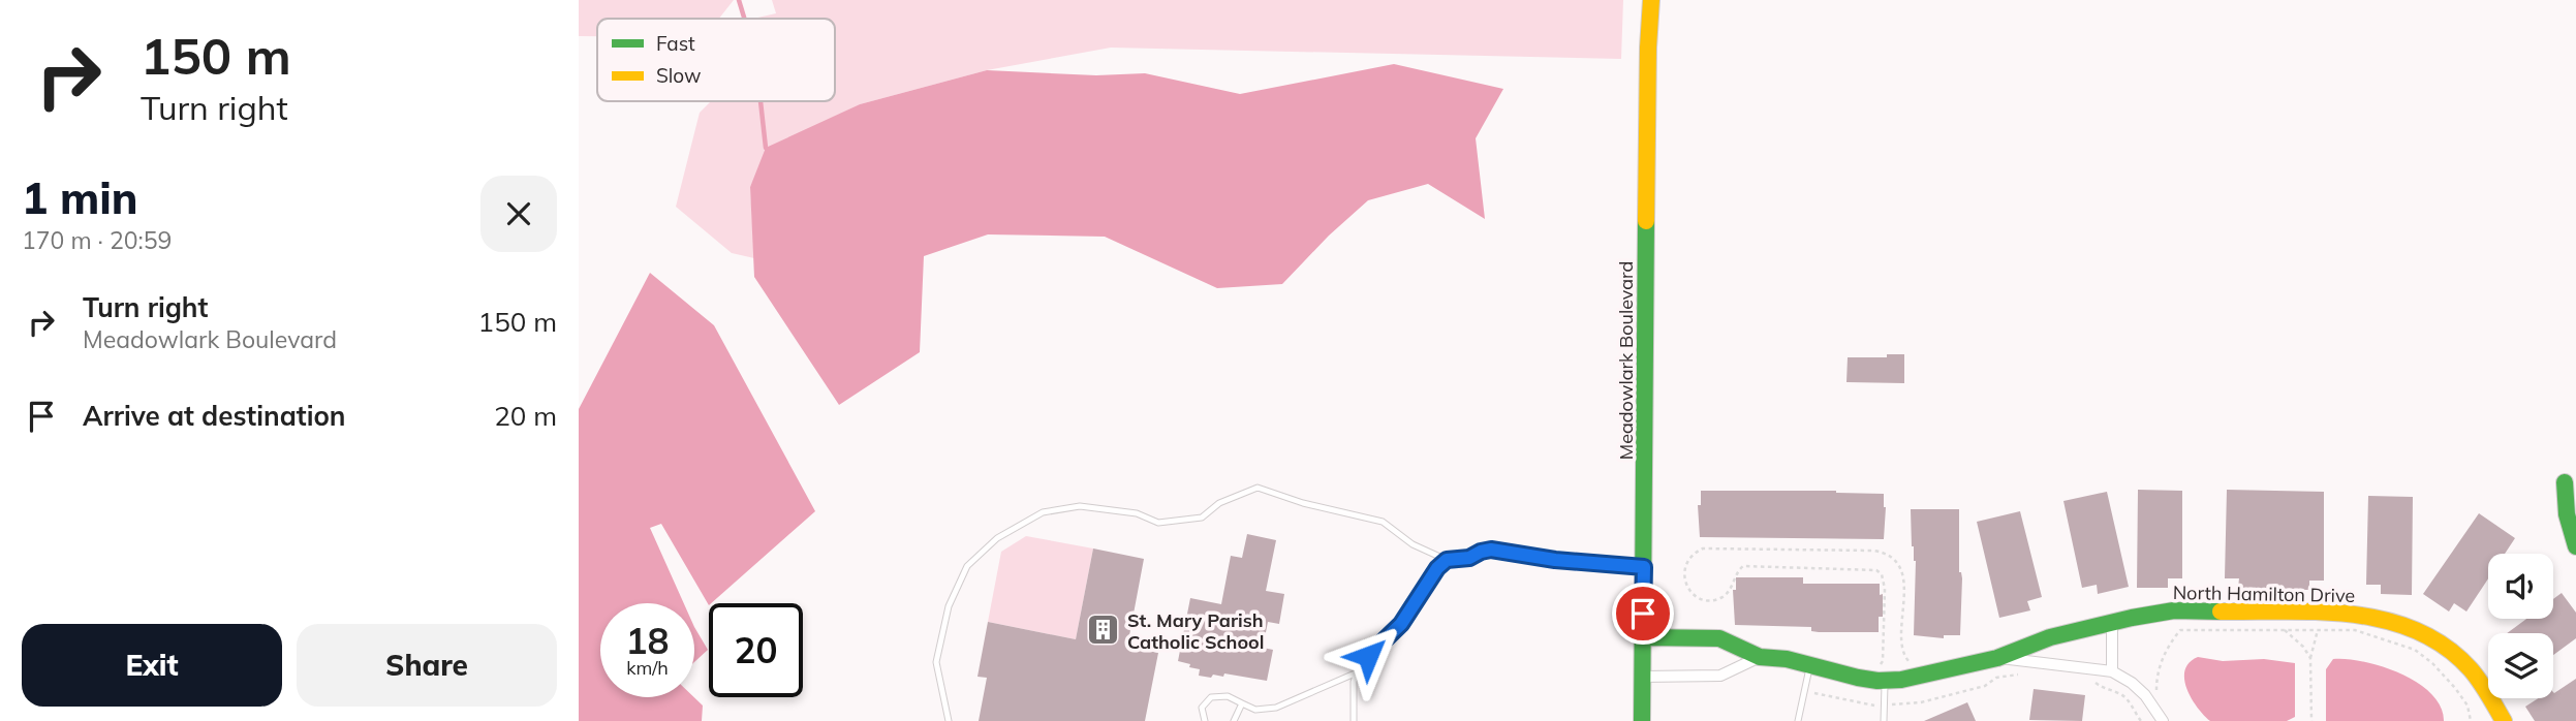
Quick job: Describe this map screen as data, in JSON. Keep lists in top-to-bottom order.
{
  "streets": {
    "street": ["Meadowlark Boulevard", "North Hamilton Drive"]
  },
  "crossings": [
    ["Meadowlark Boulevard", "North Hamilton Drive"]
  ],
  "places": {
    "building": ["St. Mary Parish Catholic School"]
  },
  "legend": ["Fast", "Slow"],
  "page": {
    "turn": ["150 m", "Turn right"],
    "heading": ["1 min", "170 m · 20:59"],
    "list": [
      {
        "name": "Turn right",
        "note": "Meadowlark Boulevard",
        "value": "150 m"
      },
      {
        "name": "Arrive at destination",
        "value": "20 m"
      }
    ],
    "speed": "18 km/h",
    "limit": "20",
    "buttons": ["Exit", "Share"]
  }
}
